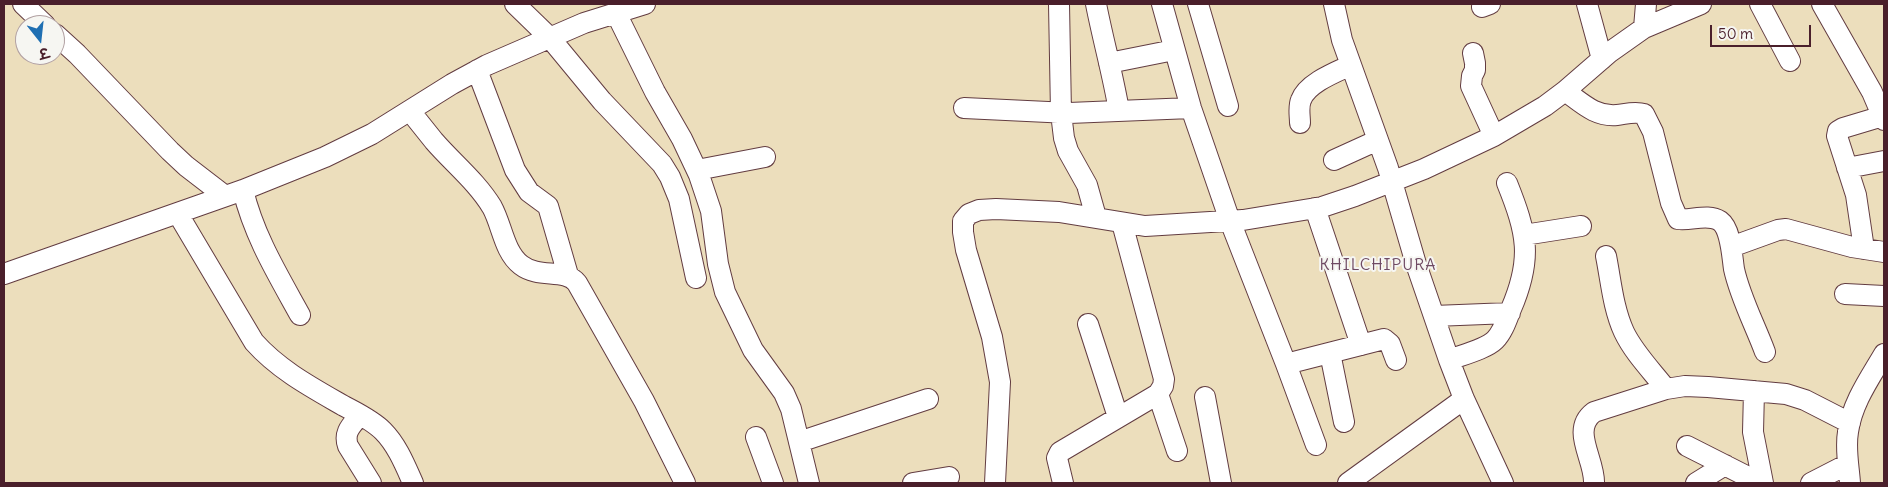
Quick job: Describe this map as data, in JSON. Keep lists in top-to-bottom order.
{
  "districts": ["KHILCHIPURA"],
  "scale_bar": "50 m",
  "north": "bottom"
}
